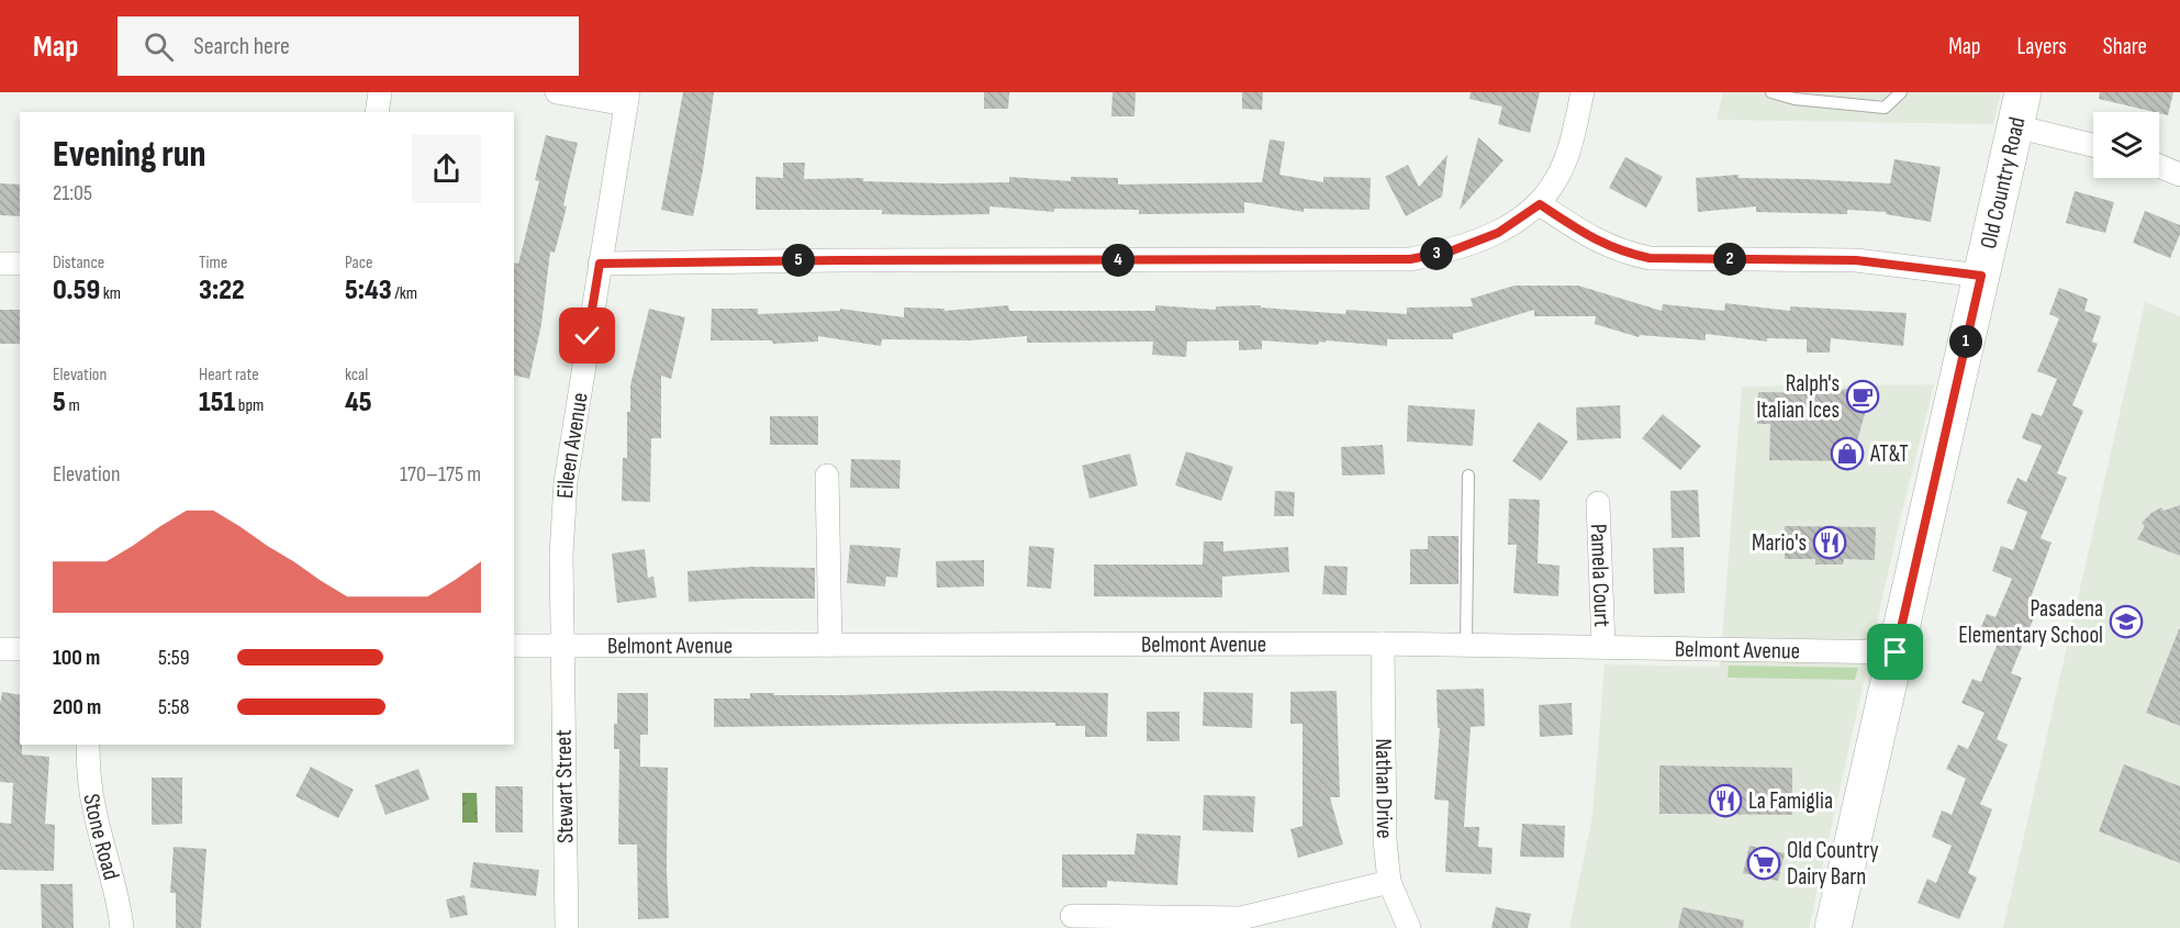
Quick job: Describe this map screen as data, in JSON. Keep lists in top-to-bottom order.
{
  "streets": {
    "main road": ["Old Country Road"],
    "street": [
      "Eileen Avenue",
      "Pamela Court",
      "Belmont Avenue",
      "Stewart Street",
      "Nathan Drive",
      "Stone Road"
    ]
  },
  "crossings": [
    ["Old Country Road", "Belmont Avenue"],
    ["Eileen Avenue", "Belmont Avenue"],
    ["Eileen Avenue", "Stewart Street"],
    ["Pamela Court", "Belmont Avenue"],
    ["Belmont Avenue", "Stewart Street"],
    ["Belmont Avenue", "Nathan Drive"]
  ],
  "places": {
    "cafe": ["Ralph's Italian Ices"],
    "shop": ["AT&T"],
    "restaurant": ["Mario's", "La Famiglia"],
    "school or university": ["Pasadena Elementary School"],
    "supermarket": ["Old Country Dairy Barn"]
  },
  "page": {
    "header": "Map",
    "search": "Search here",
    "nav": ["Map", "Layers", "Share"],
    "heading": ["Evening run", "21:05"],
    "stats": [
      ["Distance", "0.59 km"],
      ["Time", "3:22"],
      ["Pace", "5:43 /km"],
      ["Elevation", "5 m"],
      ["Heart rate", "151 bpm"],
      ["kcal", "45"]
    ],
    "pins": [
      "3",
      "2",
      "4",
      "5",
      "1"
    ],
    "chart": ["Elevation", "170–175 m"],
    "list": [
      {
        "name": "100 m",
        "note": "5:59"
      },
      {
        "name": "200 m",
        "note": "5:58"
      }
    ]
  }
}
